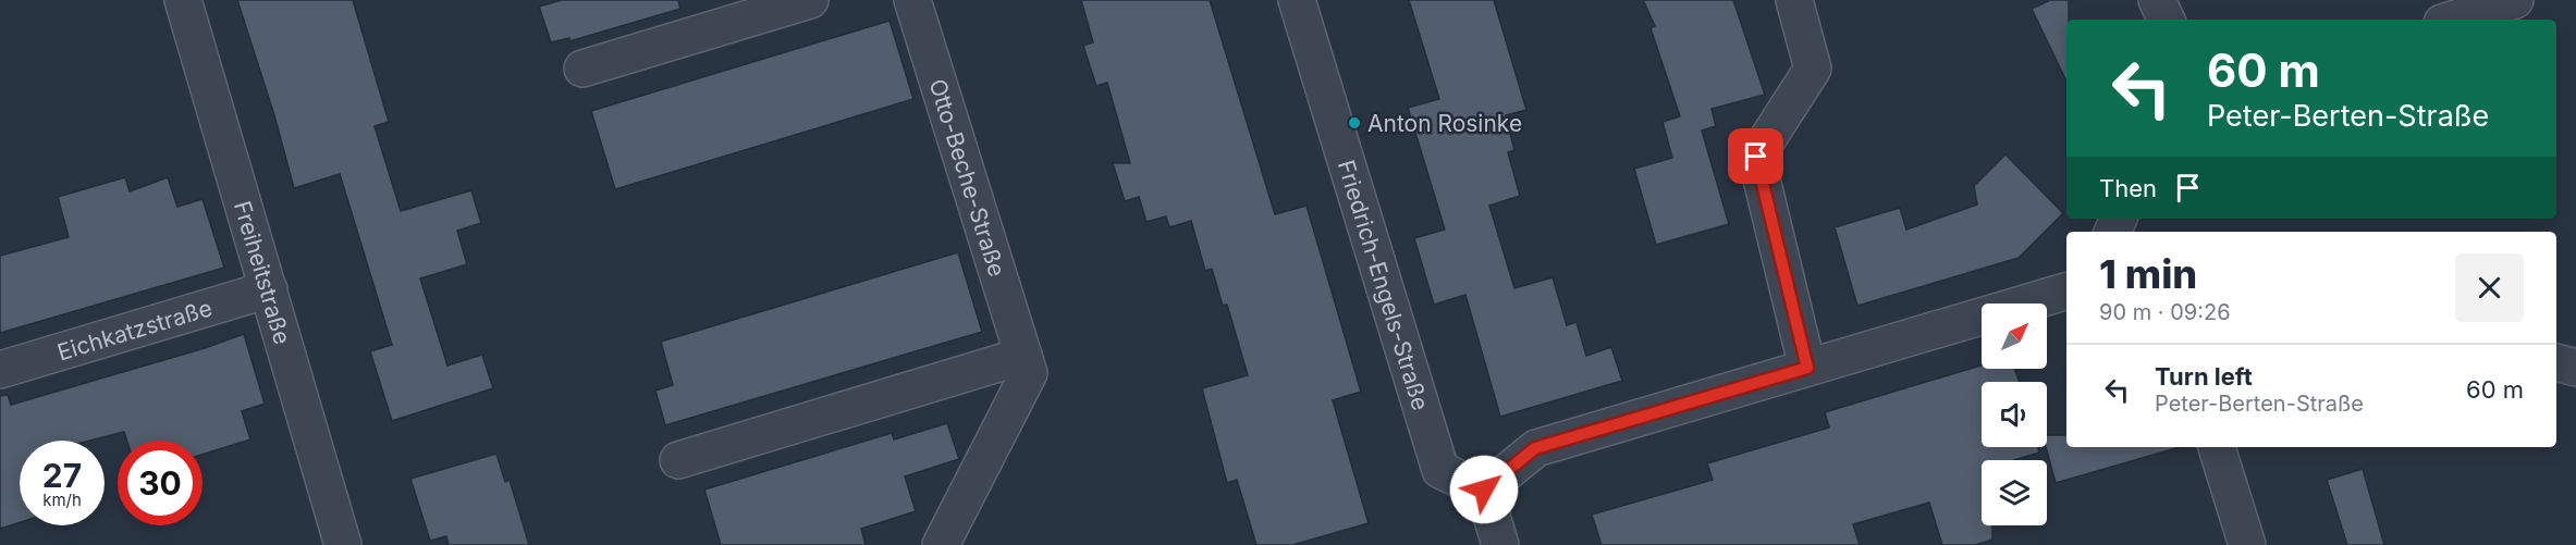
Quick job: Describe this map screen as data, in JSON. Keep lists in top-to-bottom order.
{
  "streets": {
    "street": [
      "Otto-Beche-Straße",
      "Freiheitstraße",
      "Friedrich-Engels-Straße",
      "Eichkatzstraße"
    ]
  },
  "crossings": [
    ["Freiheitstraße", "Eichkatzstraße"]
  ],
  "places": ["Anton Rosinke"],
  "north": "top right",
  "page": {
    "turn": ["60 m", "Peter-Berten-Straße"],
    "then": "Then",
    "heading": ["1 min", "90 m · 09:26"],
    "list": [
      {
        "name": "Turn left",
        "note": "Peter-Berten-Straße",
        "value": "60 m"
      }
    ],
    "speed": "27 km/h",
    "limit": "30"
  }
}
